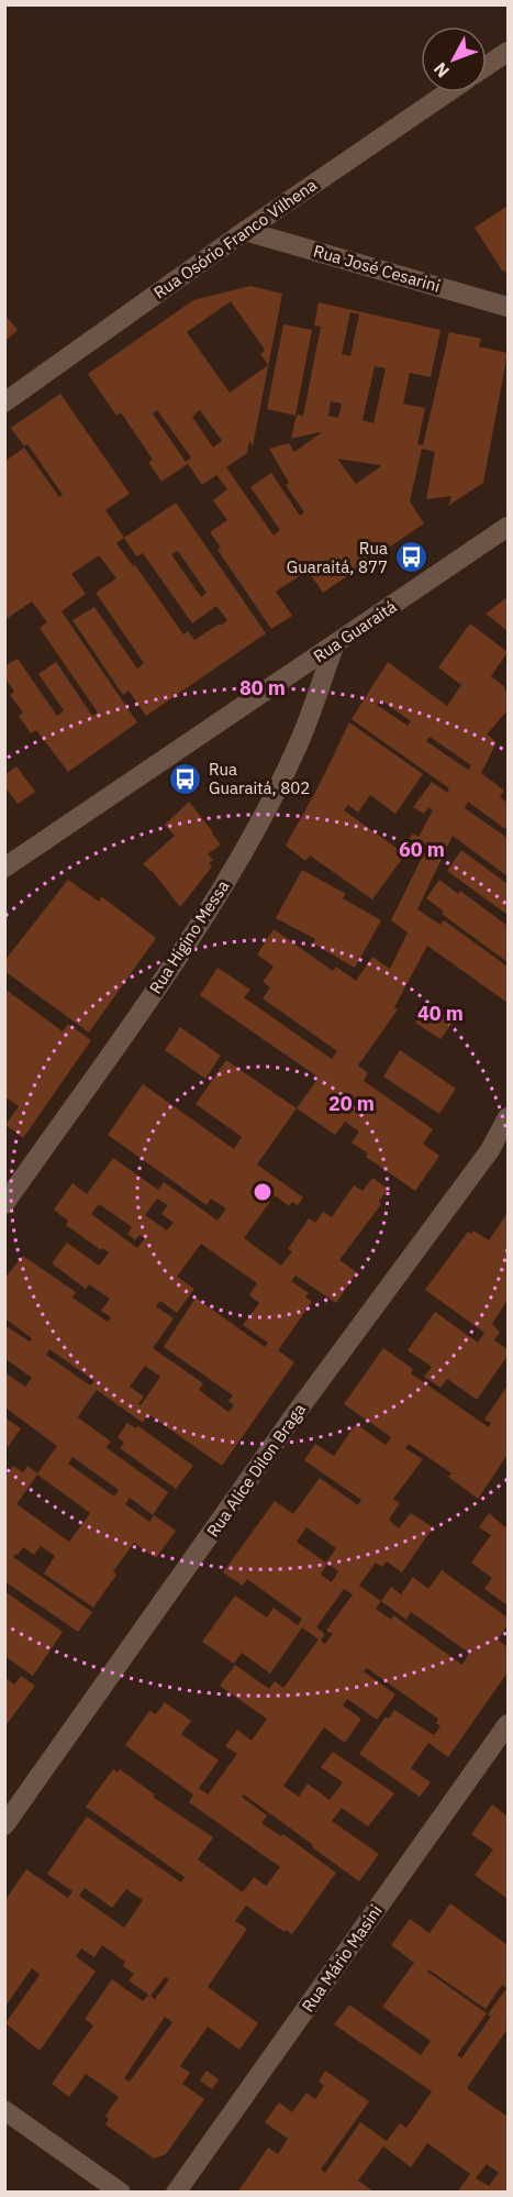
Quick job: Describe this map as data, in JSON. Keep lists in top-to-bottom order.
{
  "streets": {
    "street": [
      "Rua Osório Franco Vilhena",
      "Rua José Cesarini",
      "Rua Guaraitá",
      "Rua Higino Messa",
      "Rua Alice Dilon Braga",
      "Rua Mário Masini"
    ]
  },
  "crossings": [
    ["Rua Osório Franco Vilhena", "Rua José Cesarini"],
    ["Rua Guaraitá", "Rua Higino Messa"]
  ],
  "places": {
    "bus stop": ["Rua Guaraitá, 877", "Rua Guaraitá, 802"]
  },
  "north": "bottom left",
  "rings": [
    "80 m",
    "60 m",
    "40 m",
    "20 m"
  ]
}
